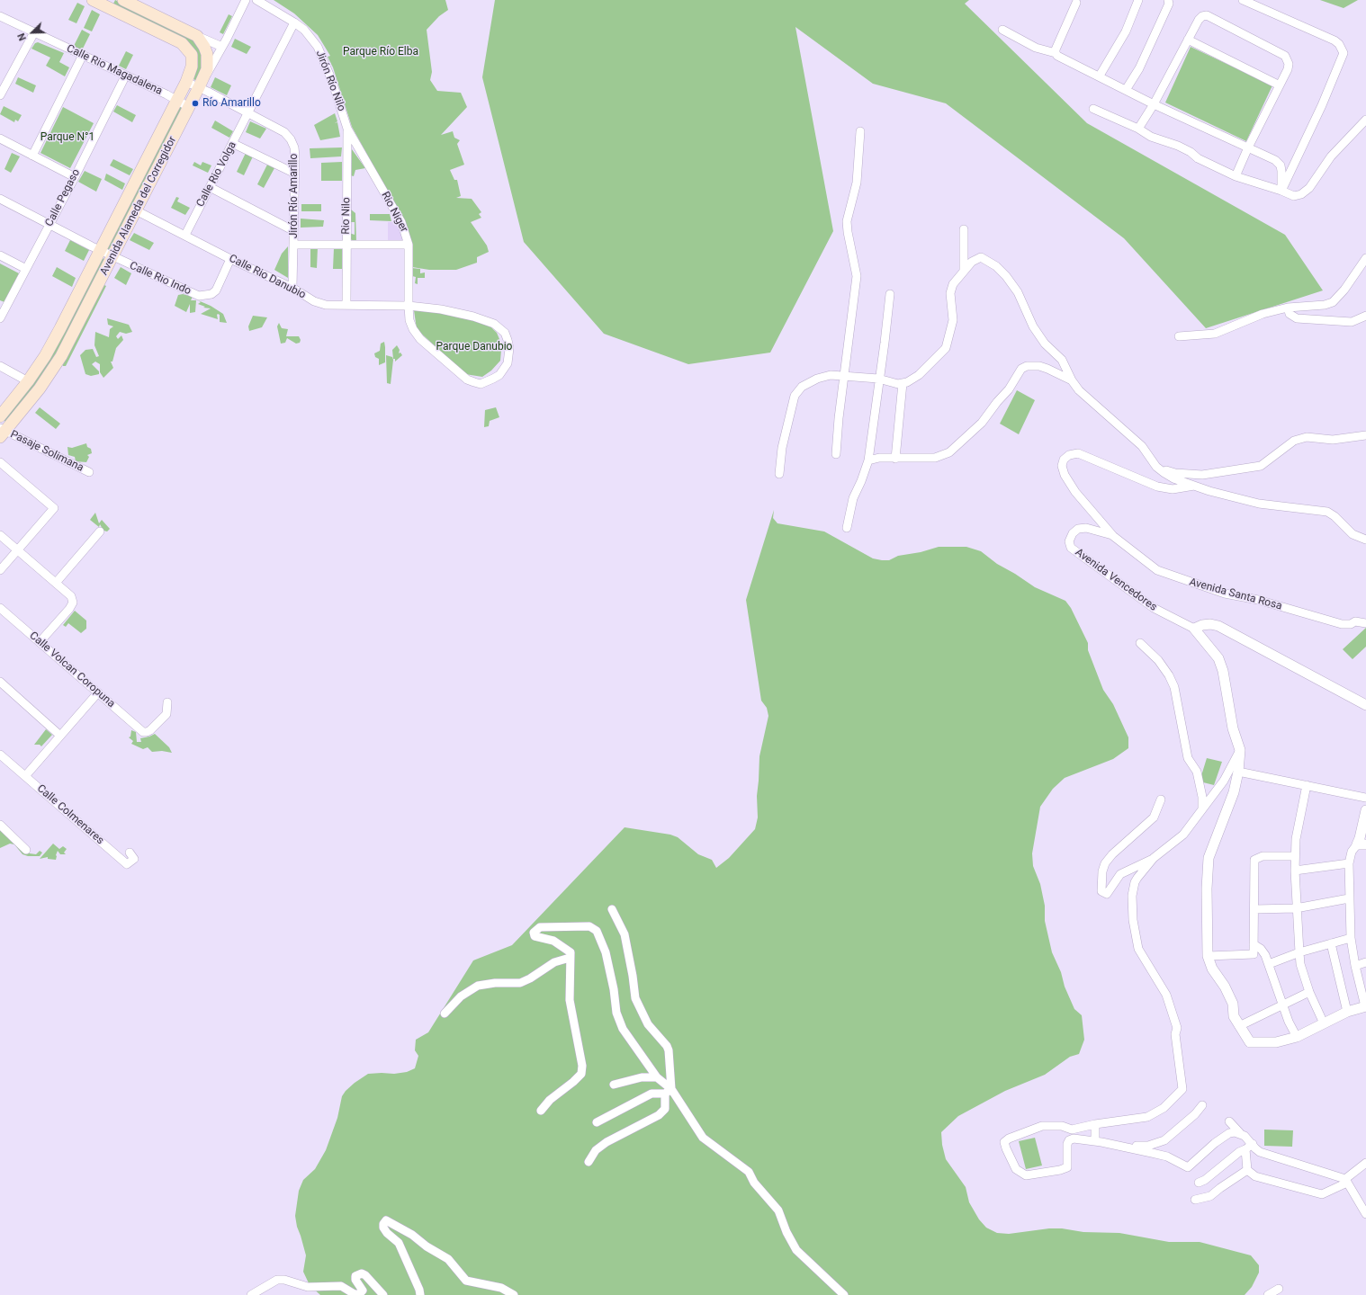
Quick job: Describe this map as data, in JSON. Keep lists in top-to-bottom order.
{
  "streets": {
    "main road": ["Avenida Alameda del Corregidor"],
    "street": [
      "Calle Rio Magadalena",
      "Jirón Río Nilo",
      "Calle Rio Volga",
      "Jirón Río Amarillo",
      "Calle Pegaso",
      "Rio Niger",
      "Rio Nilo",
      "Calle Rio Danubio",
      "Calle Rio Indo",
      "Pasaje Solimana",
      "Avenida Vencedores",
      "Avenida Santa Rosa",
      "Calle Volcan Coropuna",
      "Calle Colmenares"
    ]
  },
  "crossings": [
    ["Calle Rio Magadalena", "Calle Pegaso"],
    ["Calle Rio Magadalena", "Avenida Alameda del Corregidor"],
    ["Jirón Río Nilo", "Calle Rio Volga"],
    ["Jirón Río Nilo", "Rio Niger"],
    ["Jirón Río Nilo", "Rio Nilo"],
    ["Calle Rio Volga", "Jirón Río Amarillo"],
    ["Calle Rio Volga", "Calle Rio Danubio"],
    ["Jirón Río Amarillo", "Avenida Alameda del Corregidor"],
    ["Jirón Río Amarillo", "Calle Rio Danubio"],
    ["Calle Pegaso", "Calle Rio Indo"],
    ["Avenida Alameda del Corregidor", "Calle Rio Danubio"],
    ["Avenida Alameda del Corregidor", "Calle Rio Indo"],
    ["Avenida Alameda del Corregidor", "Pasaje Solimana"],
    ["Rio Niger", "Rio Nilo"],
    ["Rio Niger", "Calle Rio Danubio"],
    ["Rio Nilo", "Calle Rio Danubio"],
    ["Calle Rio Danubio", "Calle Rio Indo"],
    ["Avenida Vencedores", "Avenida Santa Rosa"]
  ],
  "parks": ["Parque Río Elba", "Parque N°1", "Parque Danubio"],
  "places": ["Río Amarillo"],
  "north": "bottom left"
}
